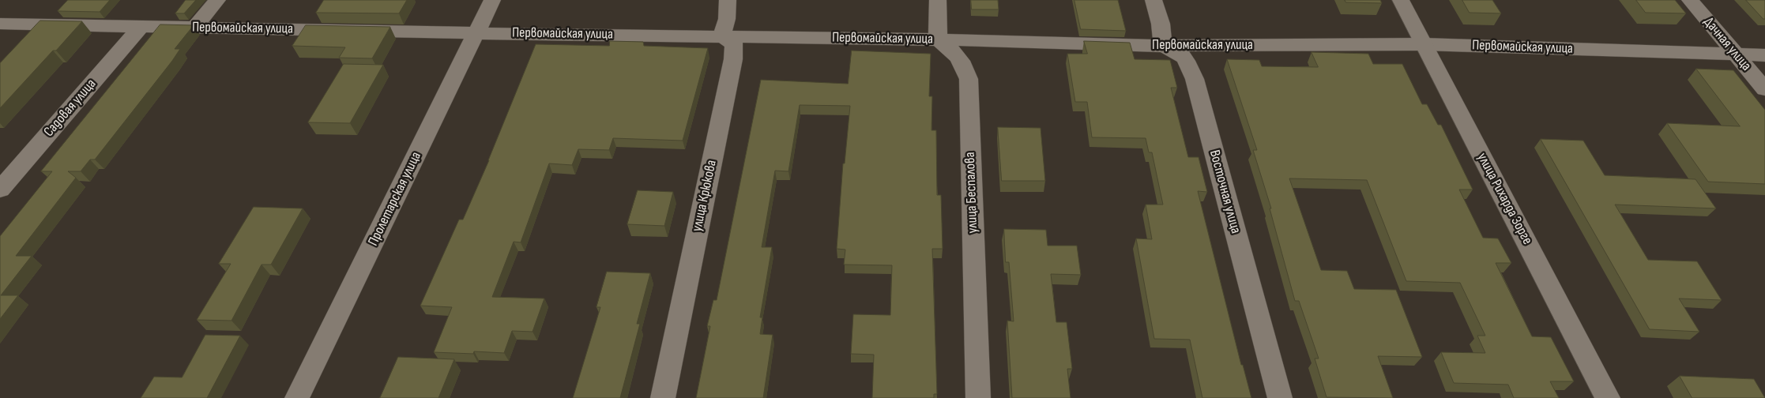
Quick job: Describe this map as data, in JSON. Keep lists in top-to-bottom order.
{
  "streets": {
    "street": [
      "Первомайская улица",
      "Дачная улица",
      "Садовая улица",
      "Восточная улица",
      "улица Беспалова",
      "улица Крюкова",
      "Пролетарская улица",
      "улица Рихарда Зорге"
    ]
  },
  "crossings": [
    ["Первомайская улица", "Дачная улица"],
    ["Первомайская улица", "Садовая улица"],
    ["Первомайская улица", "Восточная улица"],
    ["Первомайская улица", "улица Беспалова"],
    ["Первомайская улица", "улица Крюкова"],
    ["Первомайская улица", "Пролетарская улица"],
    ["Первомайская улица", "улица Рихарда Зорге"]
  ]
}
